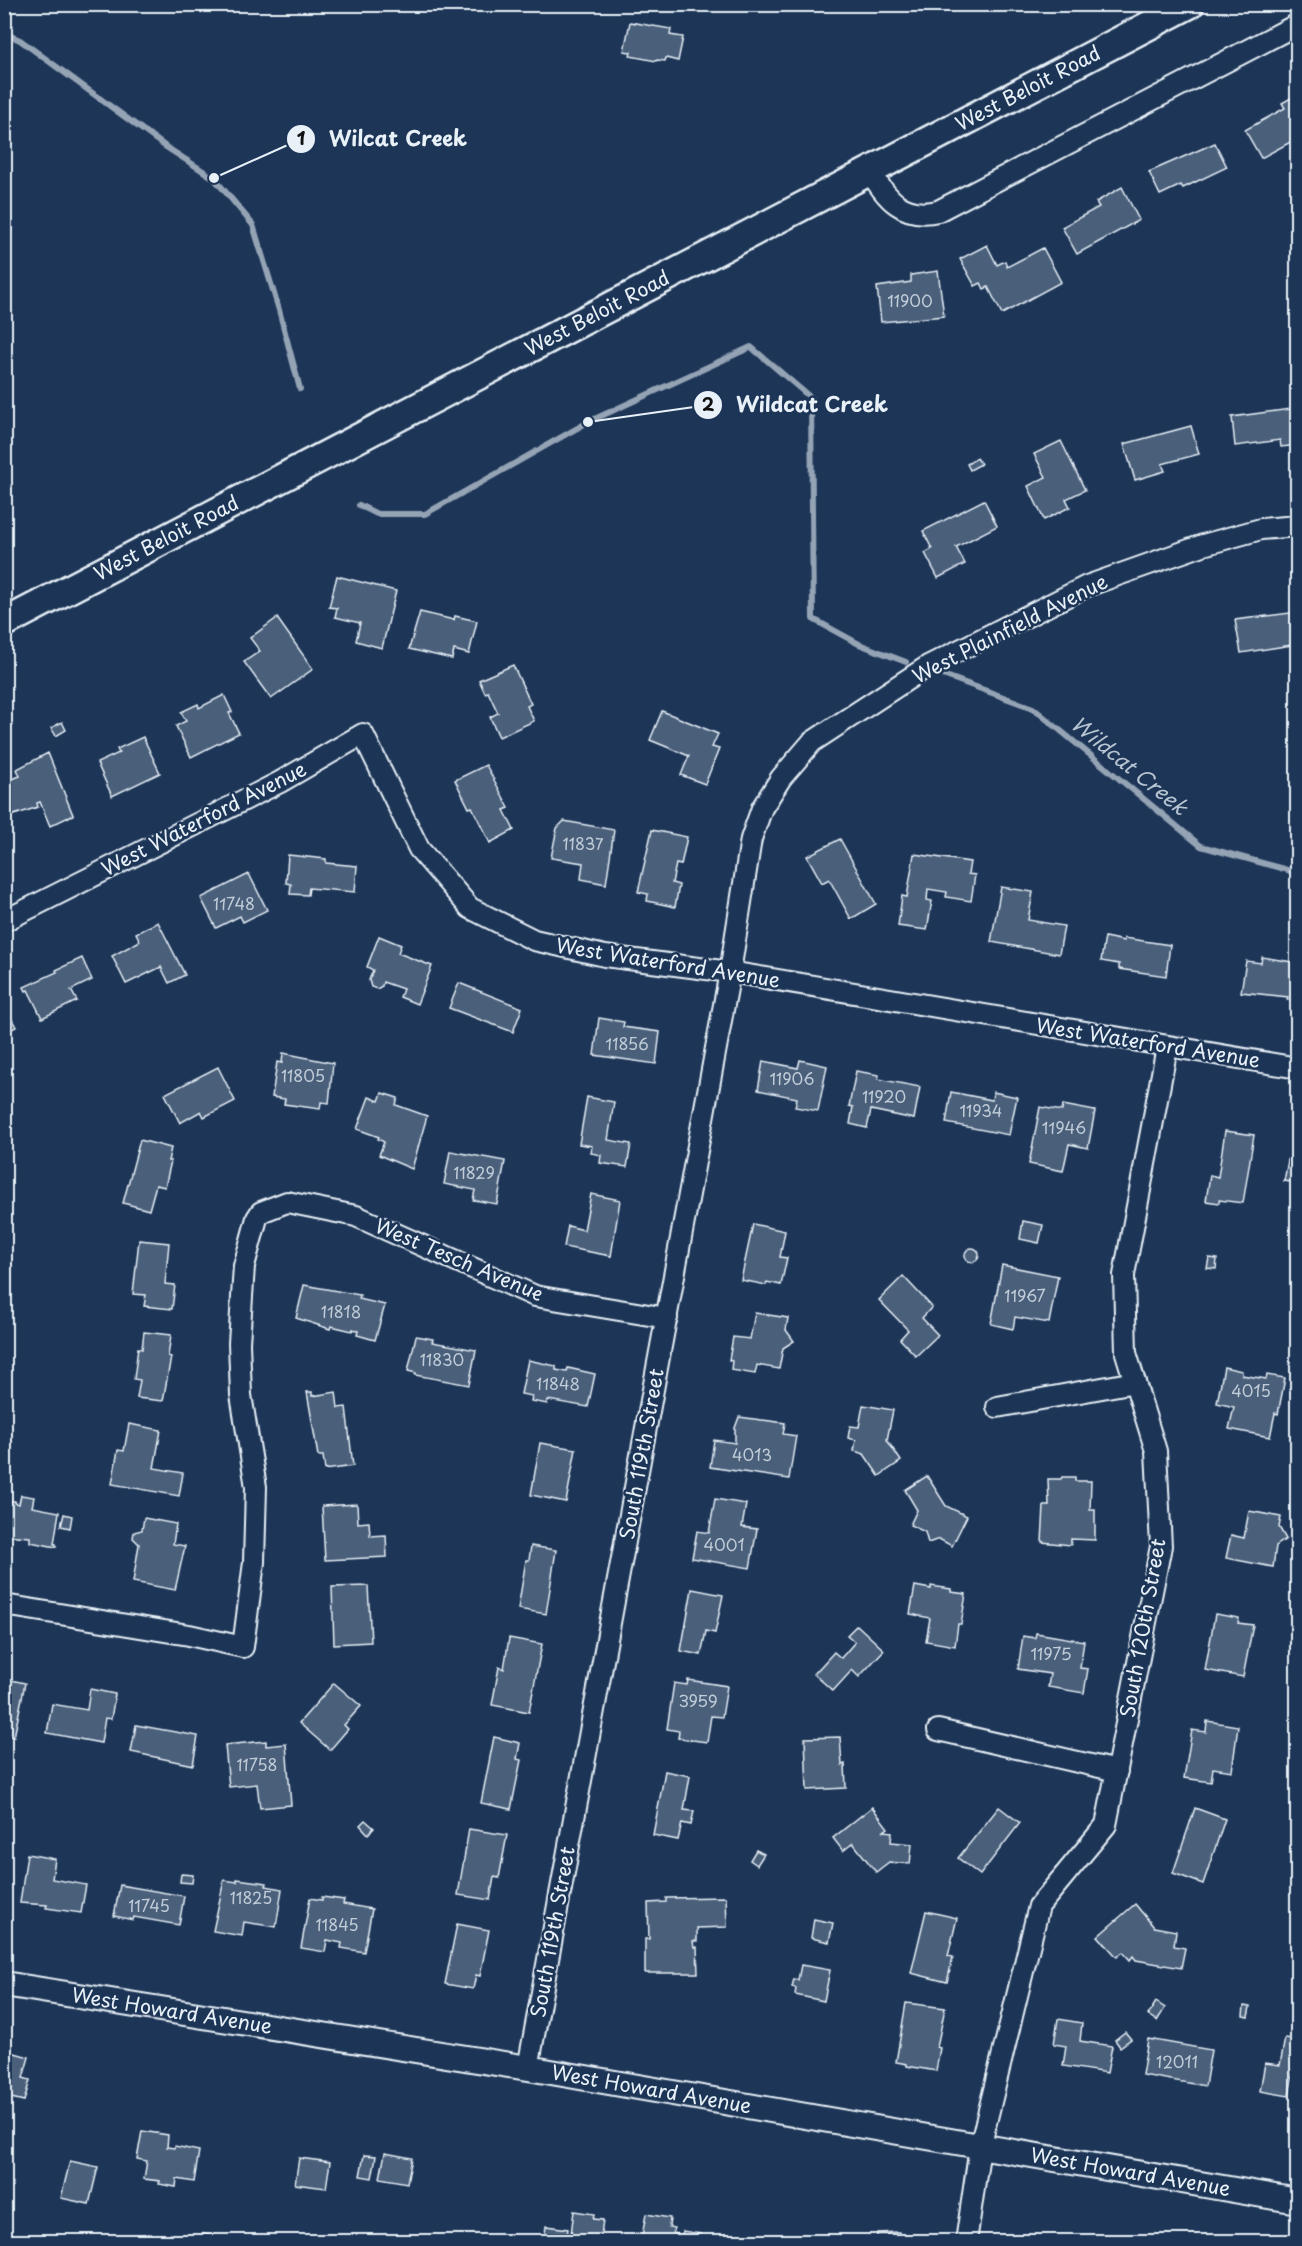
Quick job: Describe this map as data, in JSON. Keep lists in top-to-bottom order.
{
  "streets": {
    "main road": ["West Beloit Road"],
    "street": [
      "West Plainfield Avenue",
      "West Waterford Avenue",
      "West Tesch Avenue",
      "South 119th Street",
      "South 120th Street",
      "West Howard Avenue"
    ]
  },
  "crossings": [
    ["West Plainfield Avenue", "South 119th Street"],
    ["West Waterford Avenue", "South 119th Street"],
    ["West Waterford Avenue", "South 120th Street"],
    ["West Tesch Avenue", "South 119th Street"],
    ["South 119th Street", "West Howard Avenue"],
    ["South 120th Street", "West Howard Avenue"]
  ],
  "water": ["Wildcat Creek"],
  "places": ["Wilcat Creek", "Wildcat Creek"],
  "house_numbers": [
    "11900",
    "11837",
    "11748",
    "11856",
    "11805",
    "11906",
    "11920",
    "11934",
    "11946",
    "11829",
    "11967",
    "11818",
    "11830",
    "11848",
    "4015",
    "4013",
    "4001",
    "11975",
    "3959",
    "11758",
    "11825",
    "11745",
    "11845",
    "12011"
  ]
}
